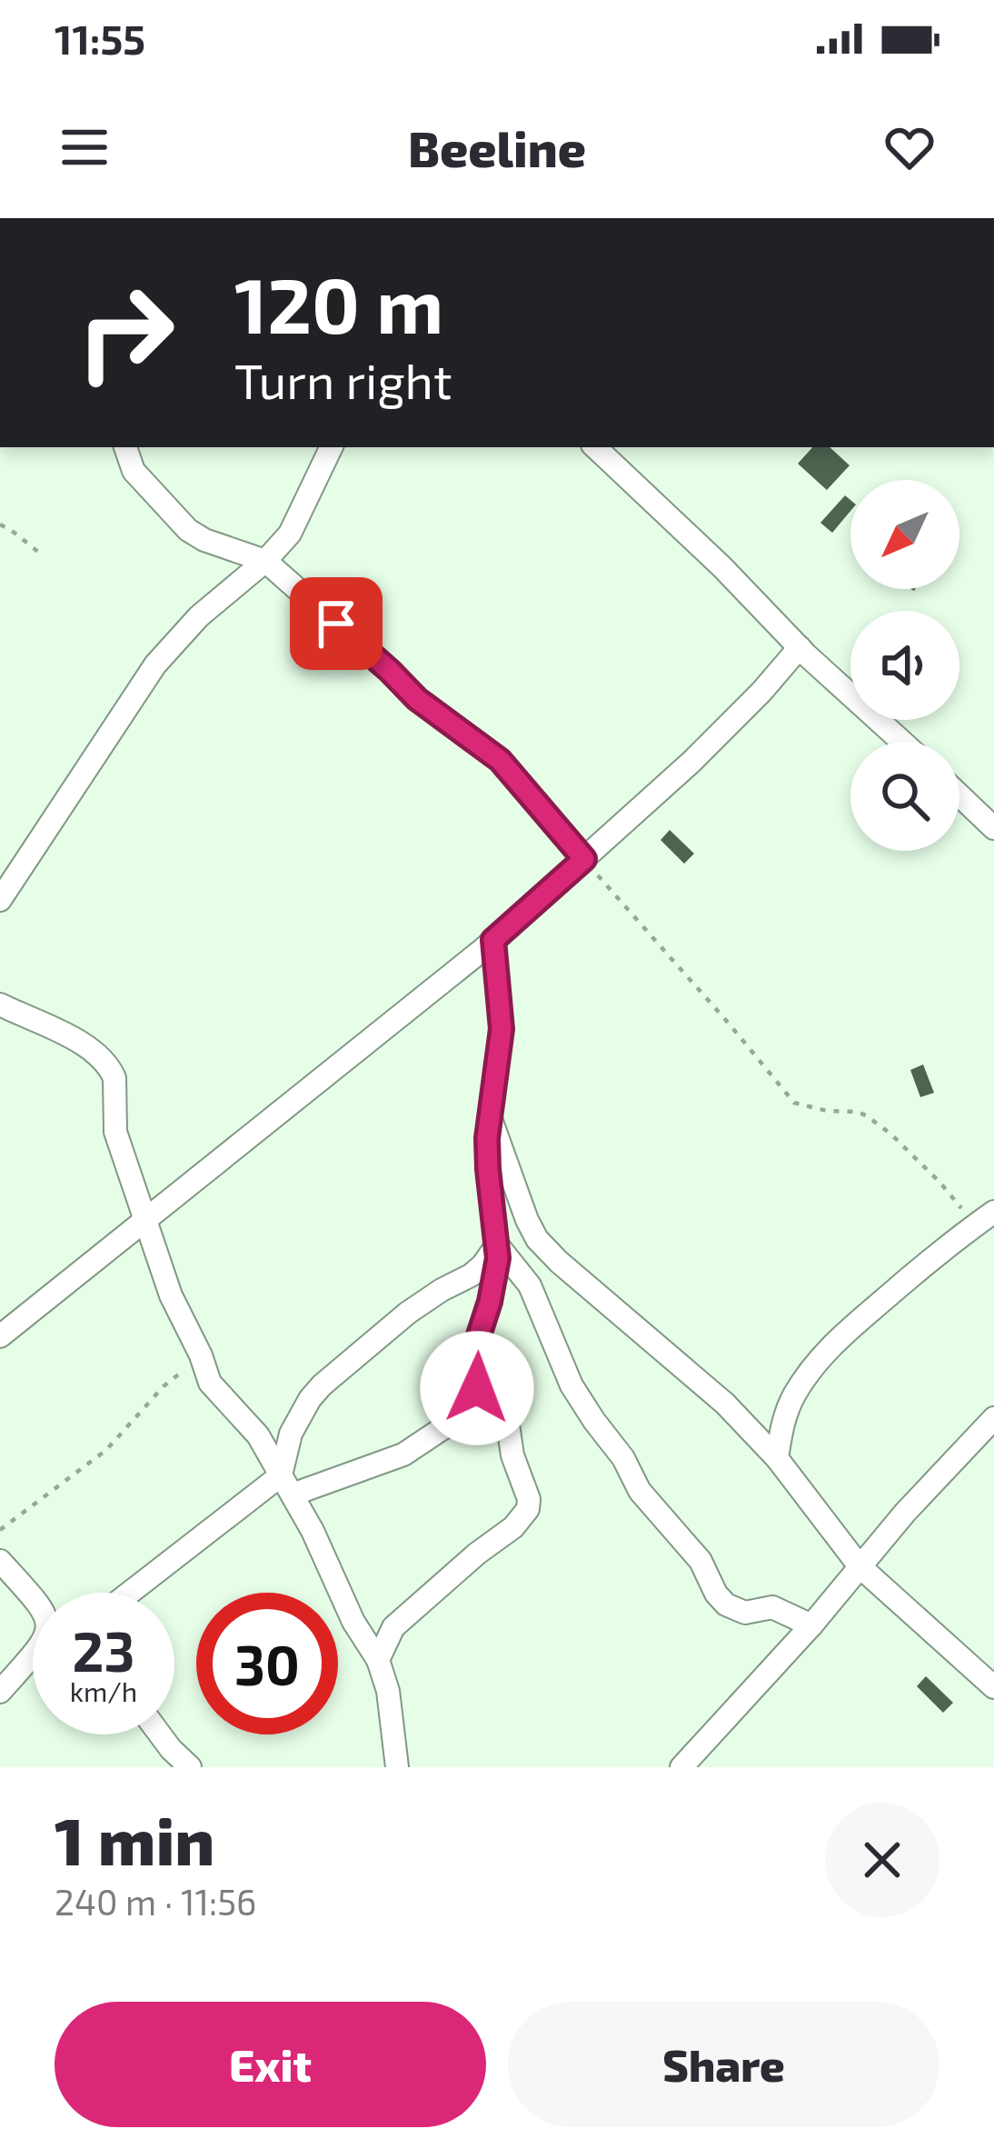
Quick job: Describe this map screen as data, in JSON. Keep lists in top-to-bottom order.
{
  "north": "bottom left",
  "page": {
    "status": "11:55",
    "header": "Beeline",
    "turn": ["120 m", "Turn right"],
    "speed": "23 km/h",
    "limit": "30",
    "heading": ["1 min", "240 m · 11:56"],
    "buttons": ["Exit", "Share"]
  }
}
